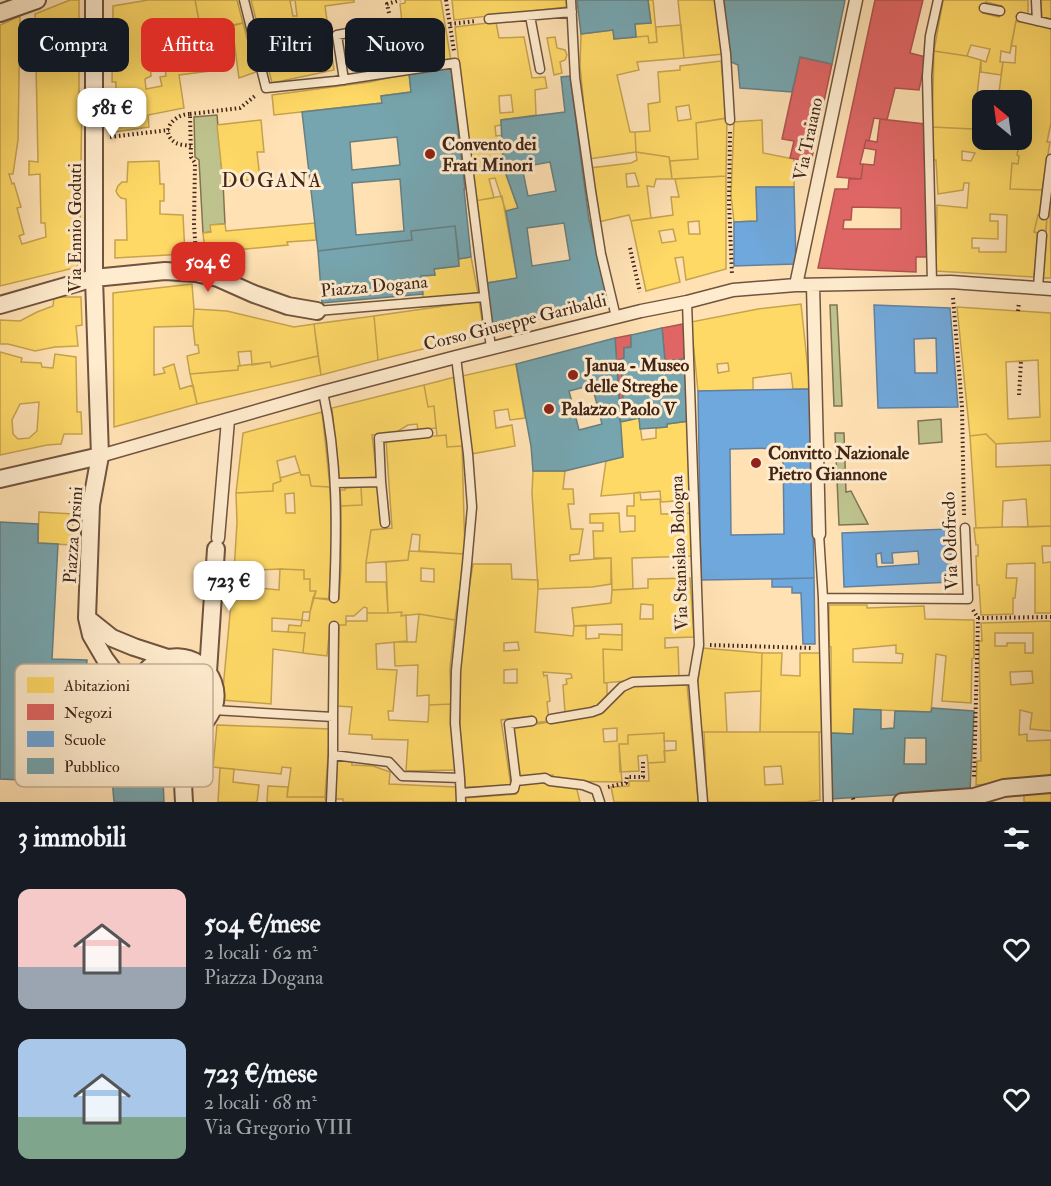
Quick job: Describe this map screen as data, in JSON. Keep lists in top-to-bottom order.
{
  "streets": {
    "street": [
      "Via Traiano",
      "Via Ennio Goduti",
      "Piazza Dogana",
      "Corso Giuseppe Garibaldi",
      "Piazza Orsini"
    ],
    "lane": ["Via Odofredo", "Via Stanislao Bologna"]
  },
  "crossings": [
    ["Via Traiano", "Corso Giuseppe Garibaldi"],
    ["Via Ennio Goduti", "Piazza Dogana"],
    ["Via Ennio Goduti", "Corso Giuseppe Garibaldi"],
    ["Via Ennio Goduti", "Piazza Orsini"],
    ["Corso Giuseppe Garibaldi", "Piazza Orsini"],
    ["Corso Giuseppe Garibaldi", "Via Odofredo"],
    ["Corso Giuseppe Garibaldi", "Via Stanislao Bologna"]
  ],
  "districts": ["DOGANA"],
  "places": [
    "Convento dei Frati Minori",
    "Janua - Museo delle Streghe",
    "Palazzo Paolo V",
    "Convitto Nazionale Pietro Giannone"
  ],
  "legend": [
    "Abitazioni",
    "Negozi",
    "Scuole",
    "Pubblico"
  ],
  "north": "top left",
  "page": {
    "chip": [
      "Compra",
      "Affitta",
      "Filtri",
      "Nuovo"
    ],
    "price": ["581 €", "504 €", "723 €"],
    "heading": "3 immobili",
    "list": [
      {
        "name": "504 €/mese",
        "note": "2 locali · 62 m² · Piazza Dogana"
      },
      {
        "name": "723 €/mese",
        "note": "2 locali · 68 m² · Via Gregorio VIII"
      }
    ]
  }
}
